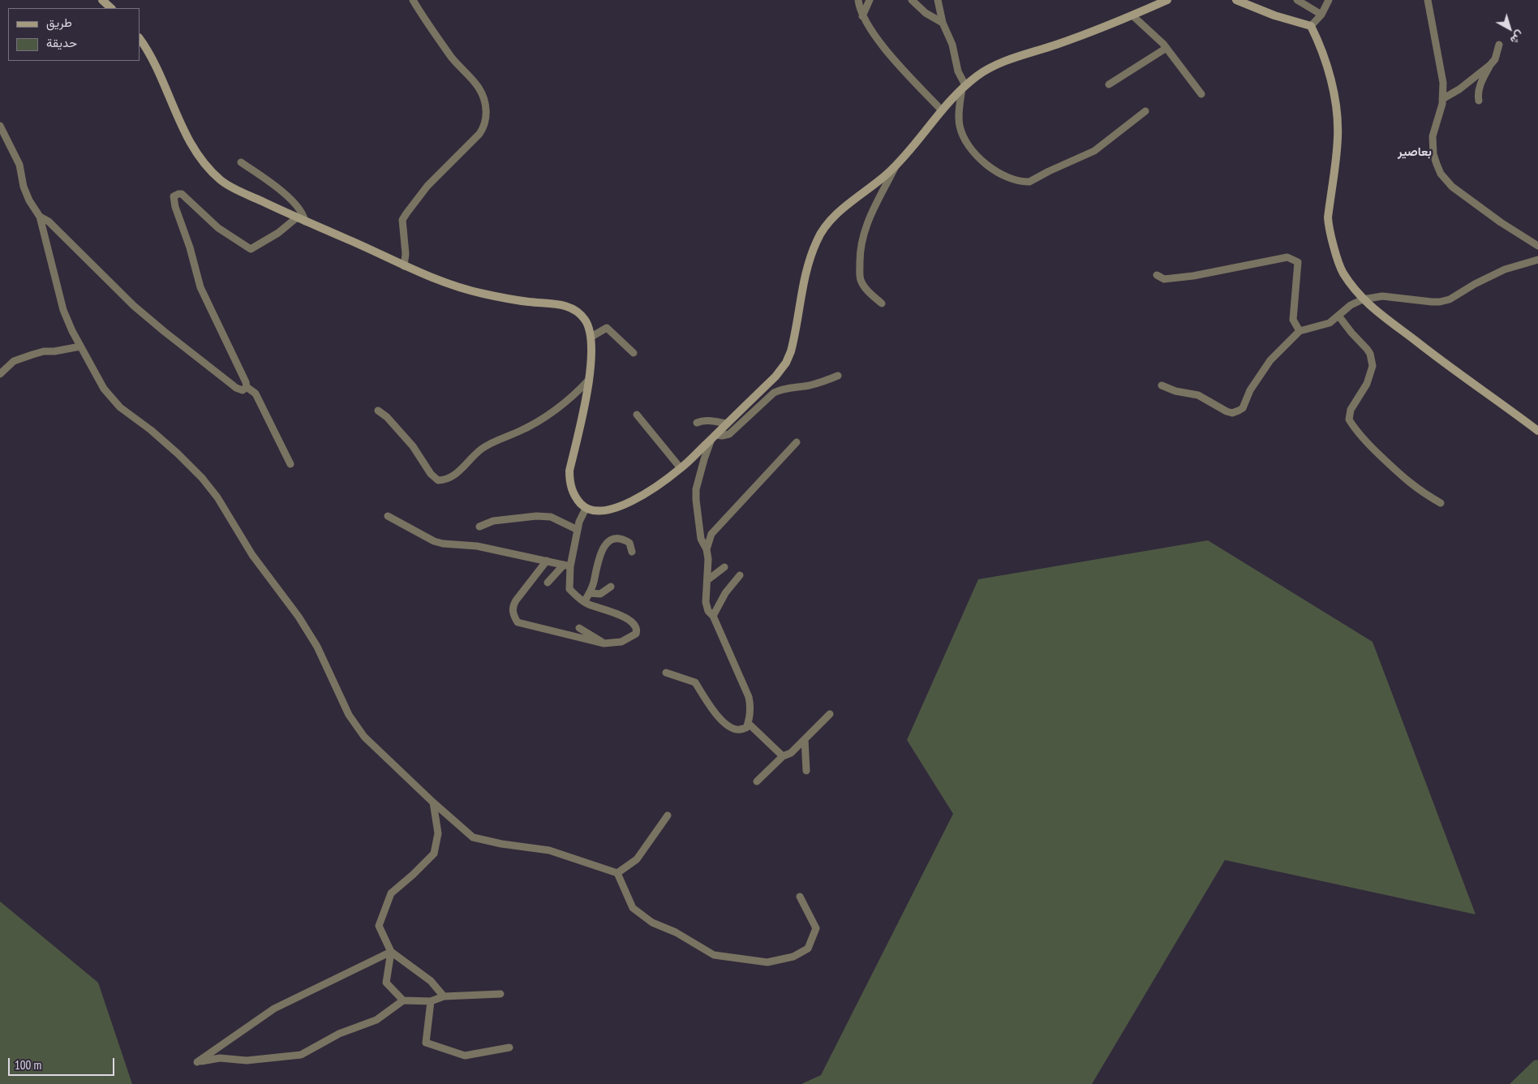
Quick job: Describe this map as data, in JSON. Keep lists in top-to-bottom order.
{
  "districts": ["بعاصير"],
  "legend": ["طريق", "حديقة"],
  "scale_bar": "100 m",
  "north": "bottom right"
}
